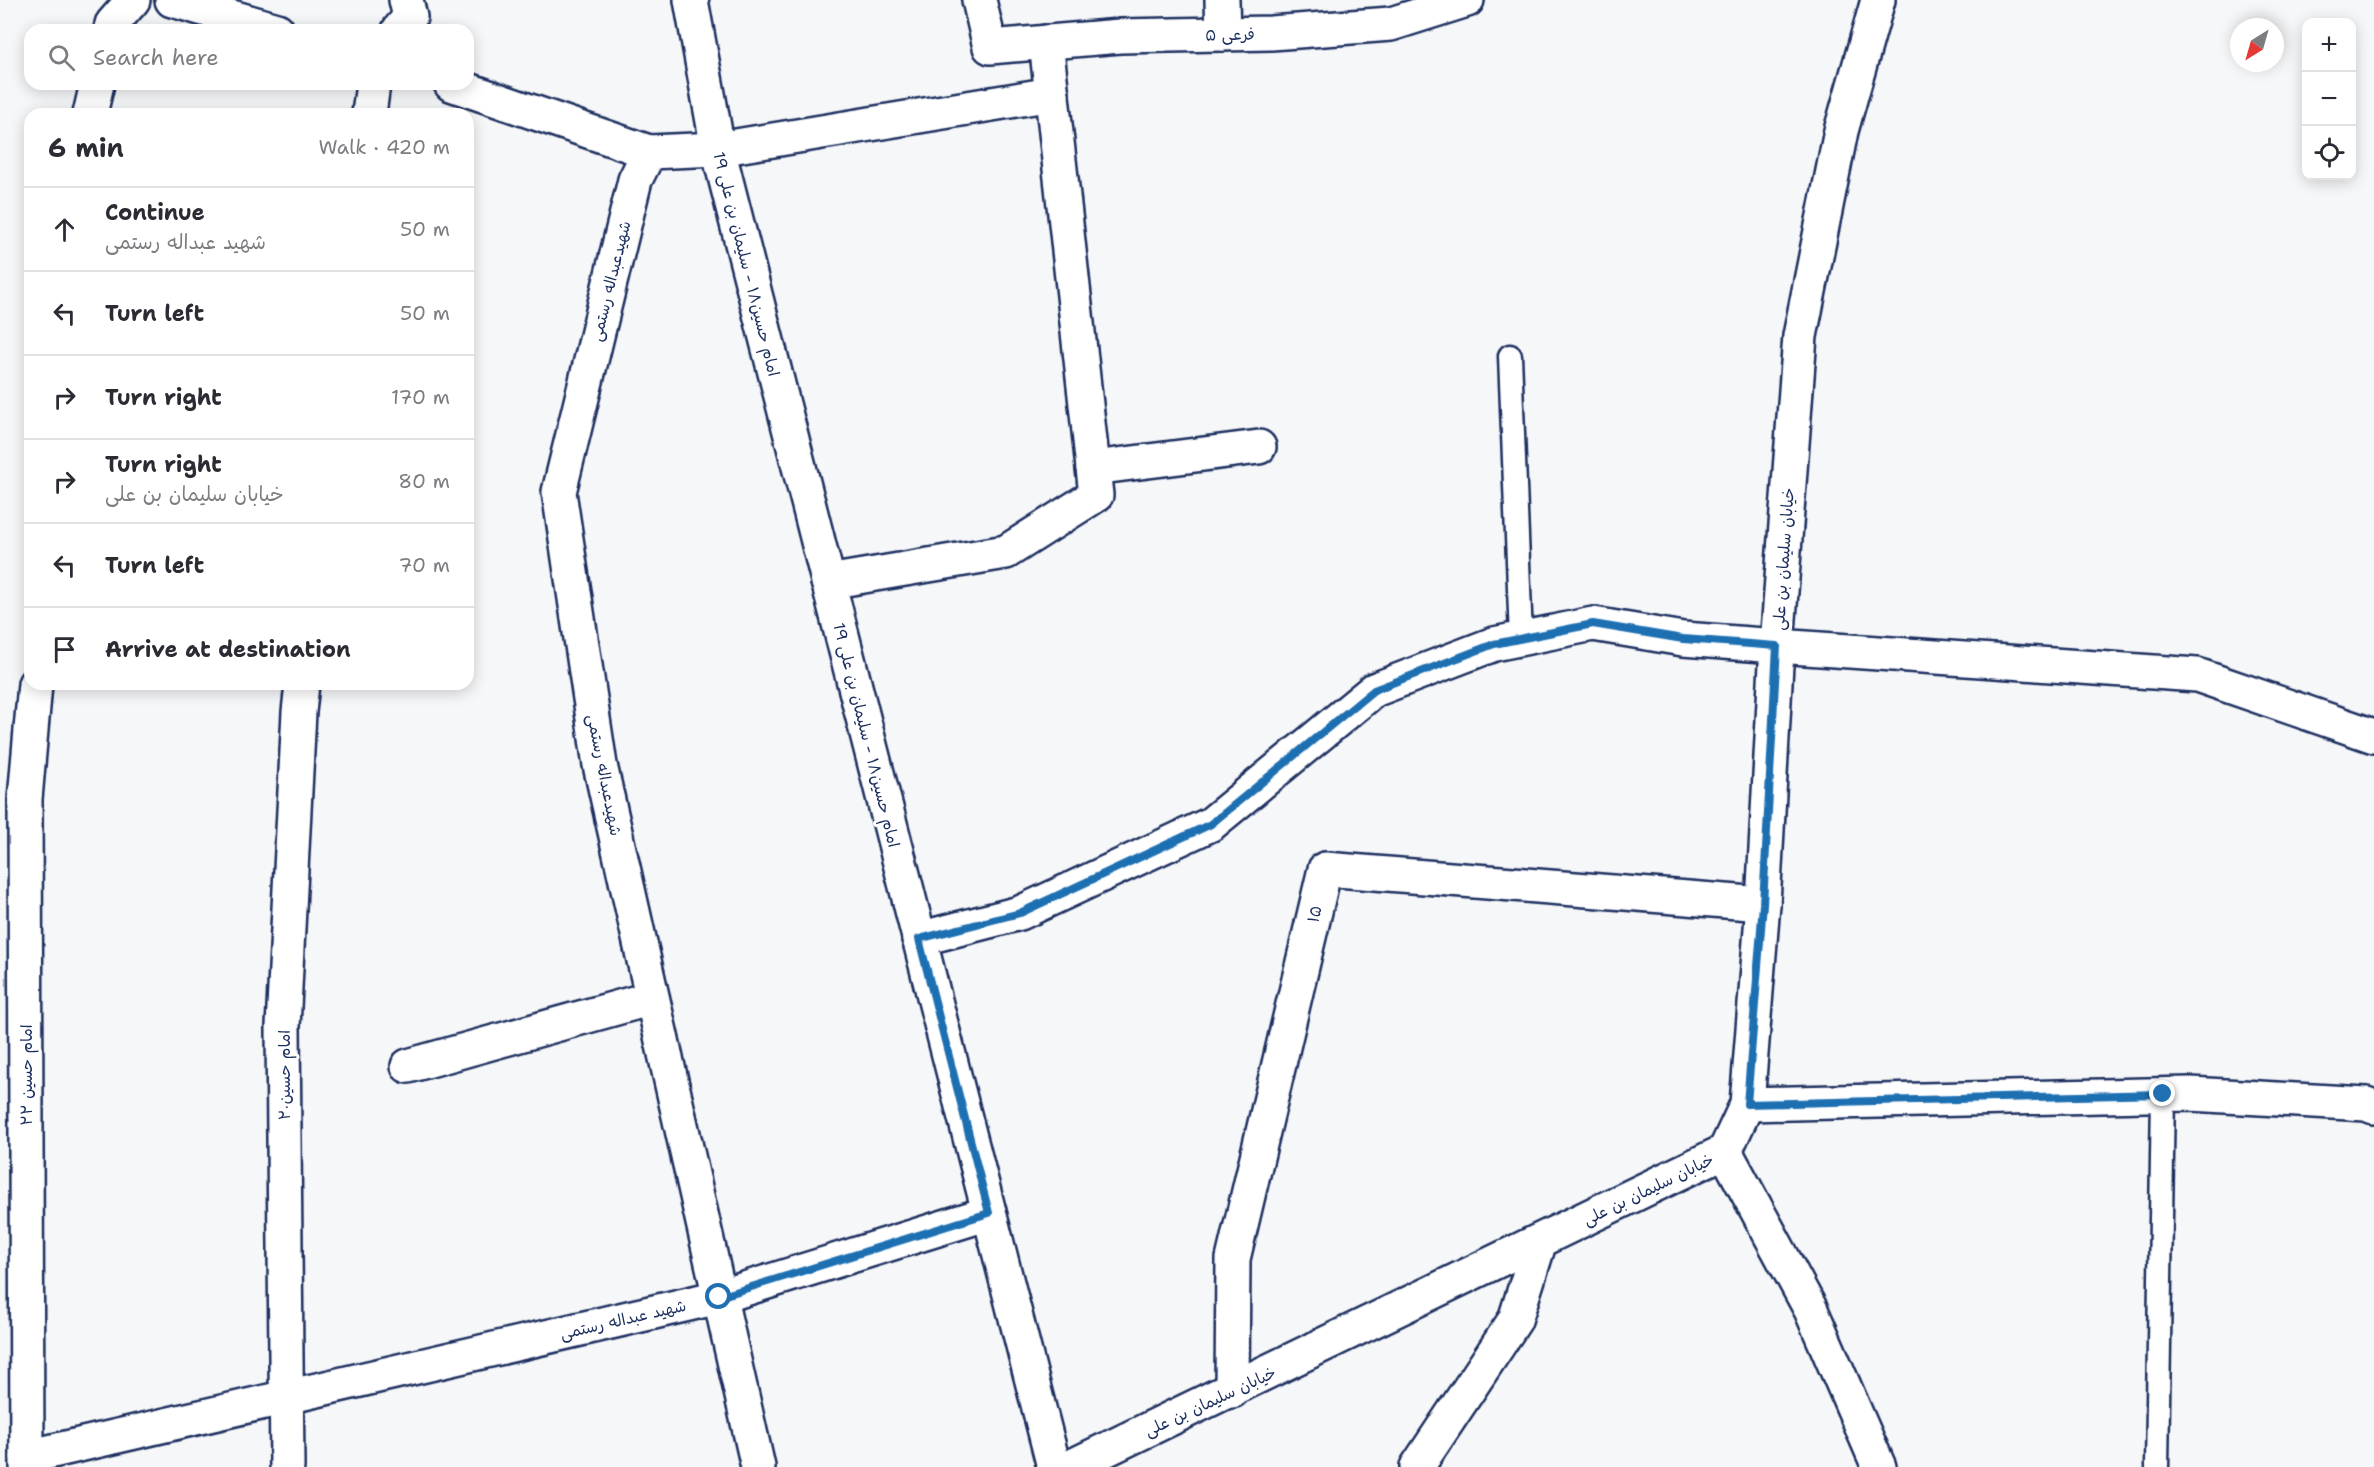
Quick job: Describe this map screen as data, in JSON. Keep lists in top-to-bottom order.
{
  "streets": {
    "street": [
      "فرعی ۵",
      "امام حسین۱۸ - سلیمان بن علی 19",
      "شهیدعبداله رستمی",
      "خیابان سلیمان بن علی",
      "۱۵",
      "امام حسین ۲۲",
      "امام حسین۲۰",
      "شهید عبداله رستمی"
    ]
  },
  "crossings": [
    ["امام حسین۱۸ - سلیمان بن علی 19", "شهید عبداله رستمی"],
    ["شهیدعبداله رستمی", "شهید عبداله رستمی"],
    ["خیابان سلیمان بن علی", "۱۵"],
    ["امام حسین ۲۲", "شهید عبداله رستمی"],
    ["امام حسین۲۰", "شهید عبداله رستمی"]
  ],
  "north": "bottom left",
  "page": {
    "map_buttons": ["+", "−"],
    "search": "Search here",
    "heading": ["6 min", "Walk · 420 m"],
    "list": [
      ["Continue", "شهید عبداله رستمی", "50 m"],
      ["Turn left", "50 m"],
      ["Turn right", "170 m"],
      ["Turn right", "خیابان سلیمان بن علی", "80 m"],
      ["Turn left", "70 m"],
      "Arrive at destination"
    ]
  }
}
